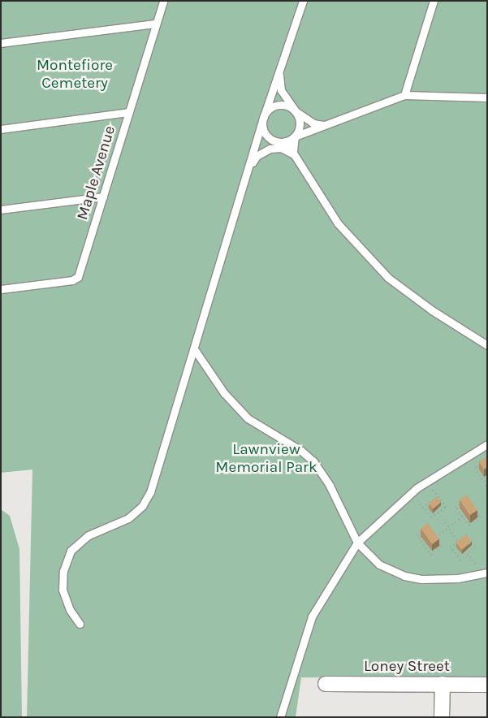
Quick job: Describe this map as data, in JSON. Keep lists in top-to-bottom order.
{
  "streets": {
    "street": ["Loney Street"],
    "lane": ["Maple Avenue"]
  },
  "parks": ["Montefiore Cemetery", "Lawnview Memorial Park"]
}
